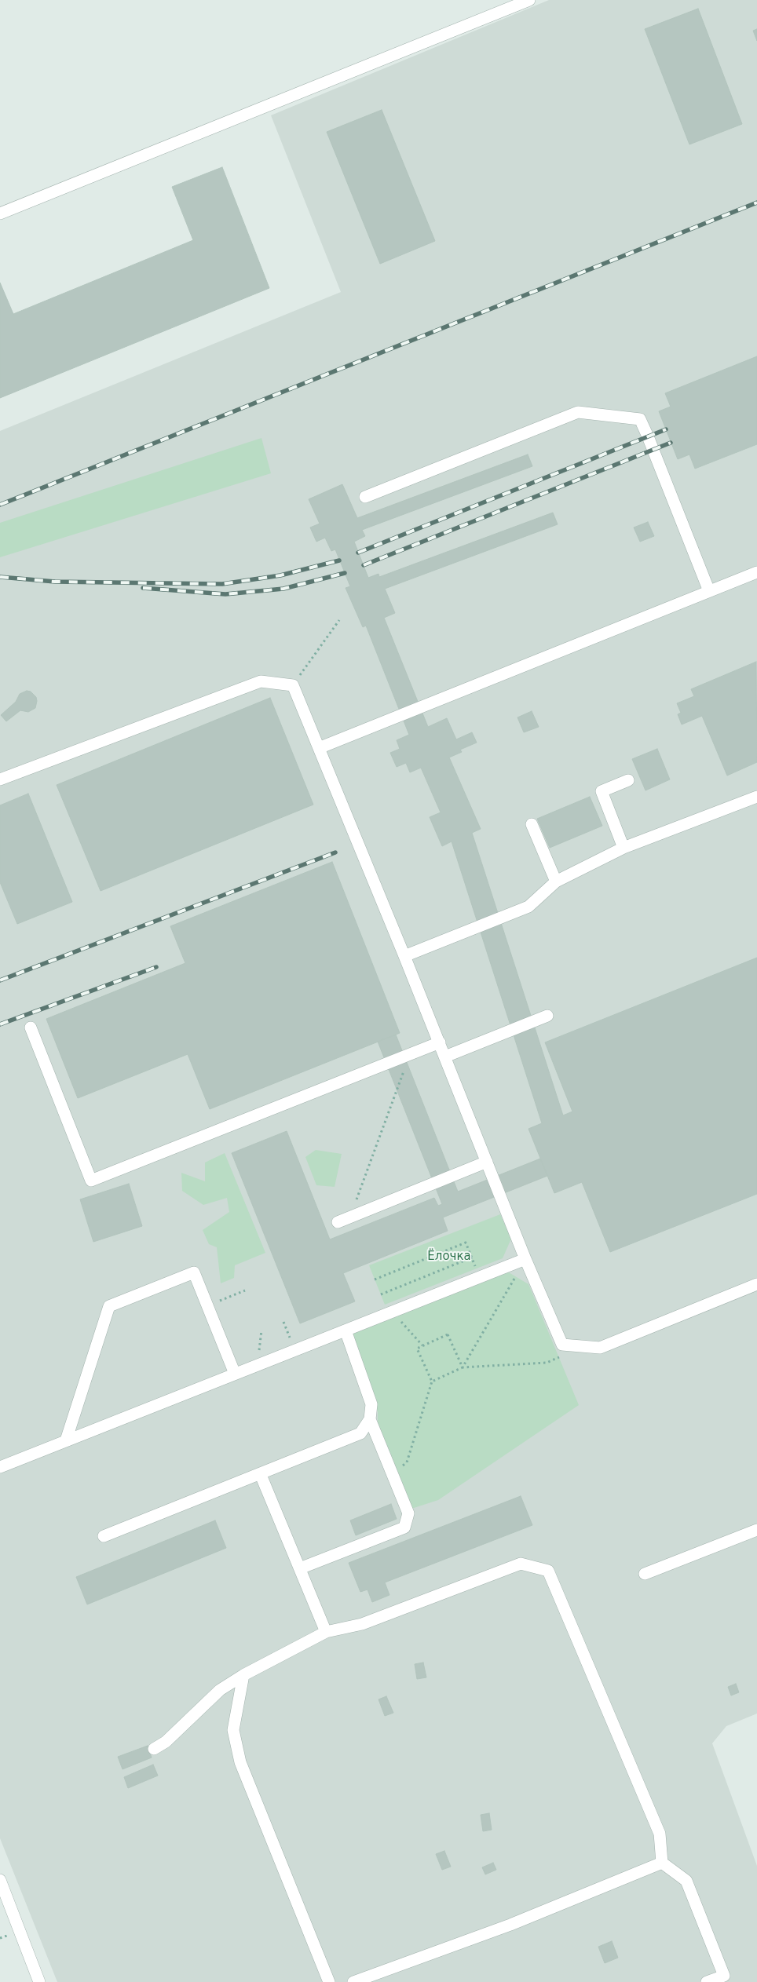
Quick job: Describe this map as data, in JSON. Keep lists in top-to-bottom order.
{
  "parks": ["Ёлочка"]
}
